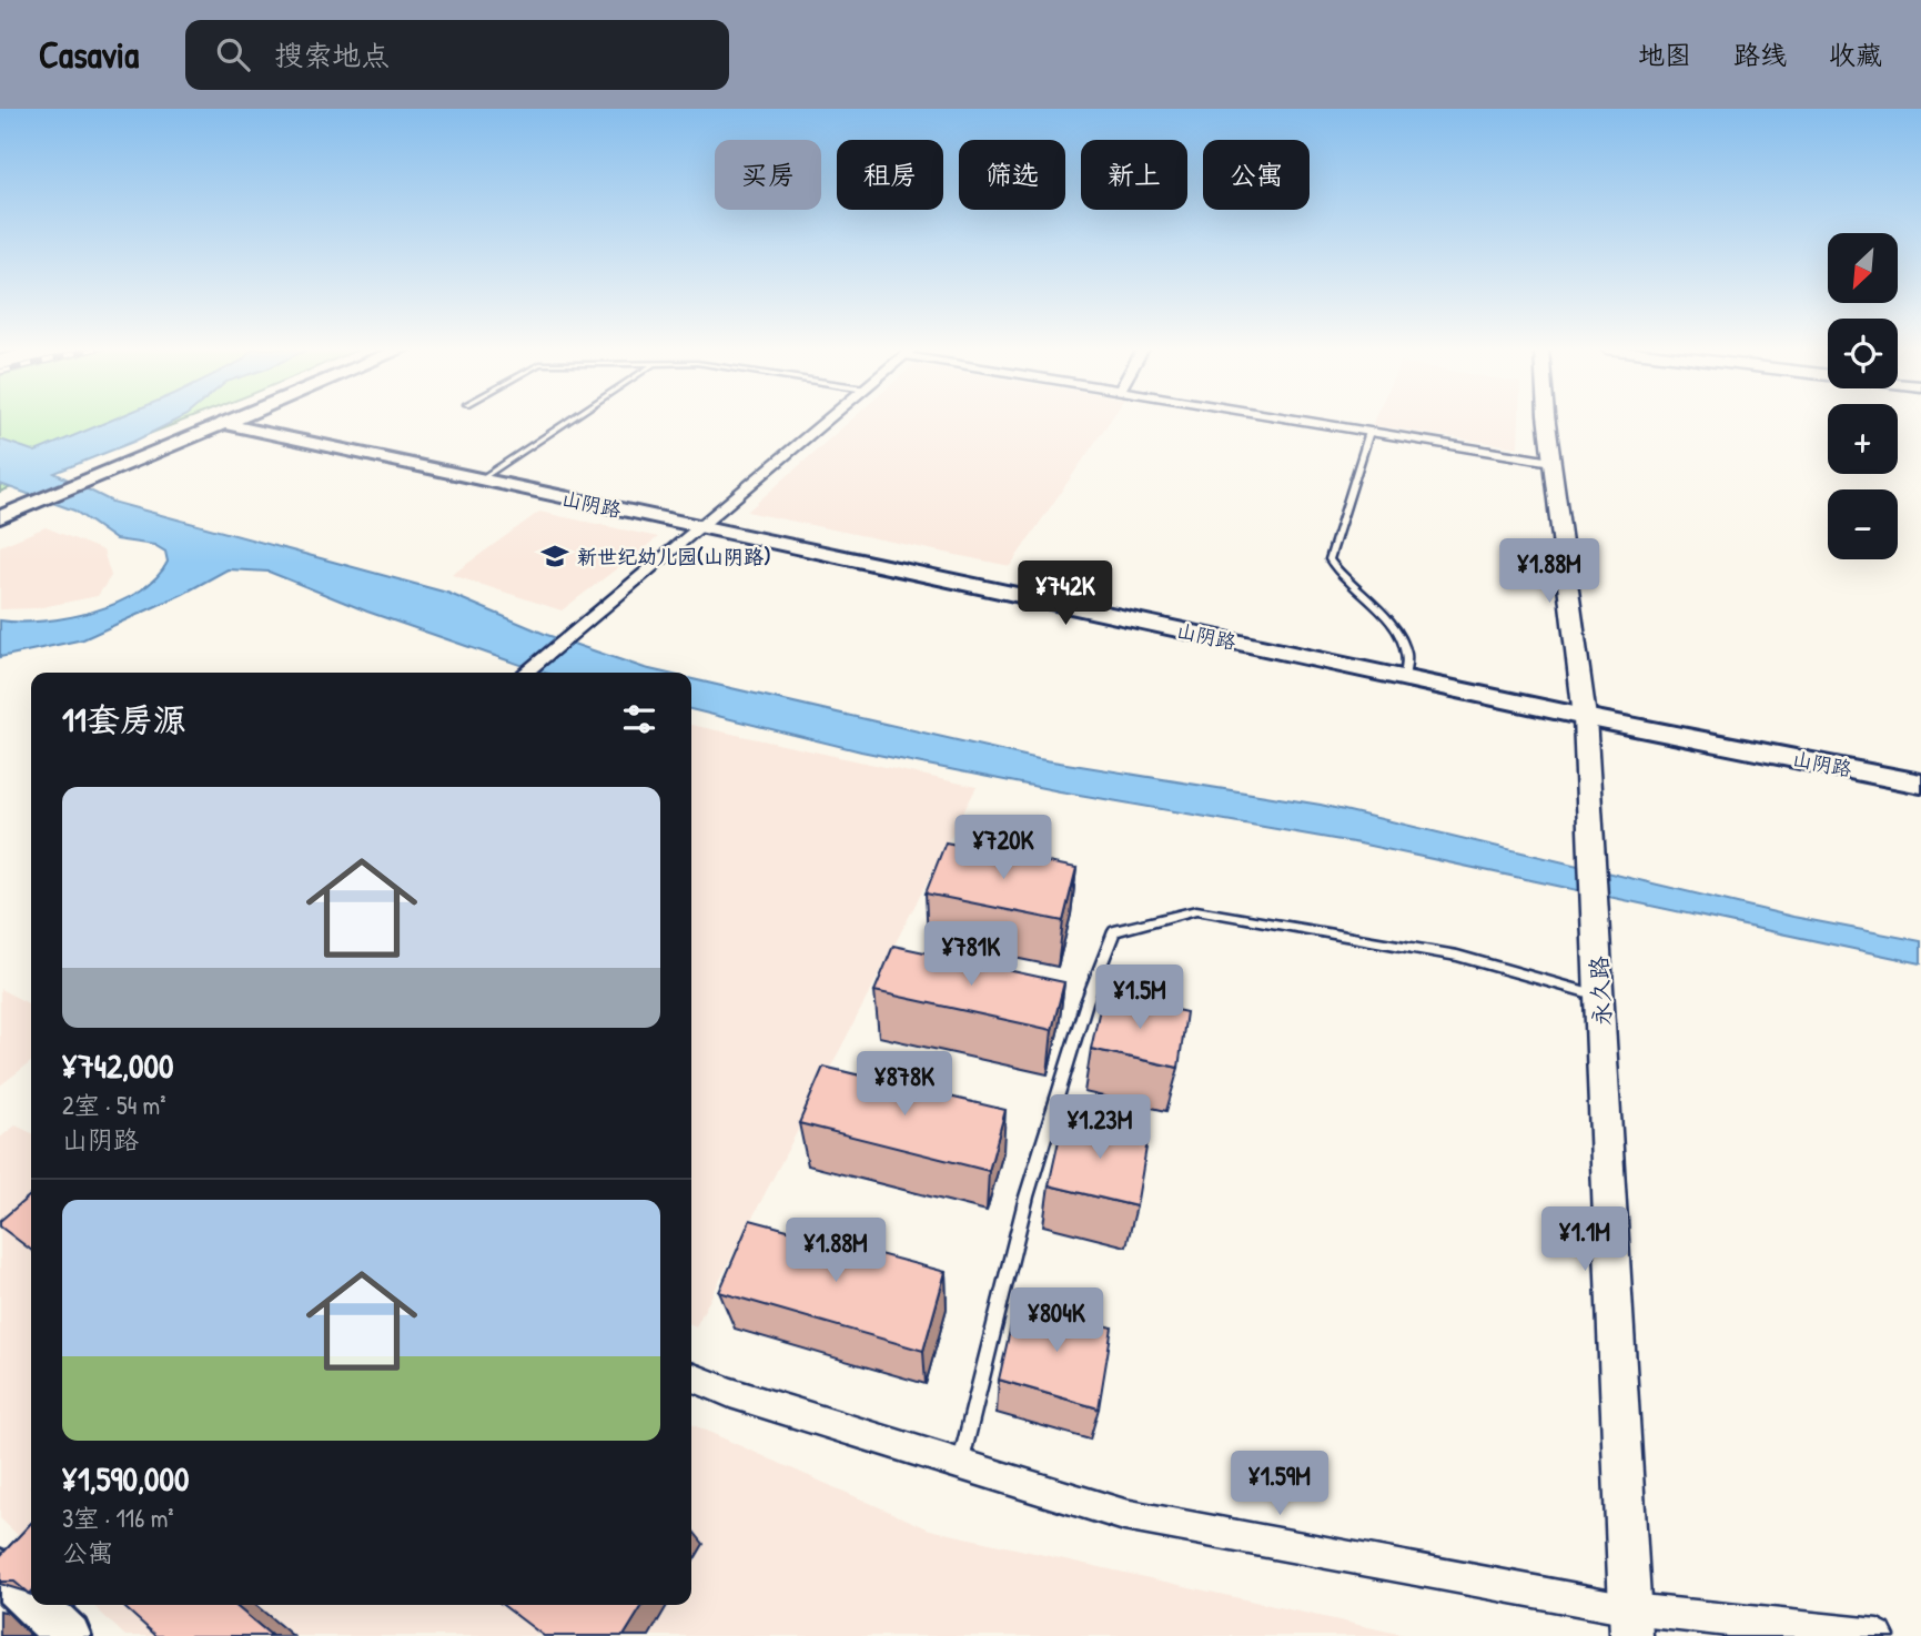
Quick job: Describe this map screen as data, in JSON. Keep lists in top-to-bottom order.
{
  "streets": {
    "main road": ["山阴路"],
    "street": ["永久路"]
  },
  "crossings": [
    ["山阴路", "永久路"]
  ],
  "places": {
    "school or university": ["新世纪幼儿园(山阴路)"]
  },
  "north": "bottom left",
  "page": {
    "header": "Casavia",
    "search": "搜索地点",
    "nav": ["地图", "路线", "收藏"],
    "chip": [
      "买房",
      "租房",
      "筛选",
      "新上",
      "公寓"
    ],
    "map_buttons": ["+", "−"],
    "price": [
      "¥1.88M",
      "¥742K",
      "¥720K",
      "¥781K",
      "¥1.5M",
      "¥878K",
      "¥1.23M",
      "¥1.1M",
      "¥1.88M",
      "¥804K",
      "¥1.59M"
    ],
    "heading": "11套房源",
    "list": [
      {
        "name": "¥742,000",
        "note": "2室 · 54 m² · 山阴路"
      },
      {
        "name": "¥1,590,000",
        "note": "3室 · 116 m² · 公寓"
      }
    ]
  }
}
